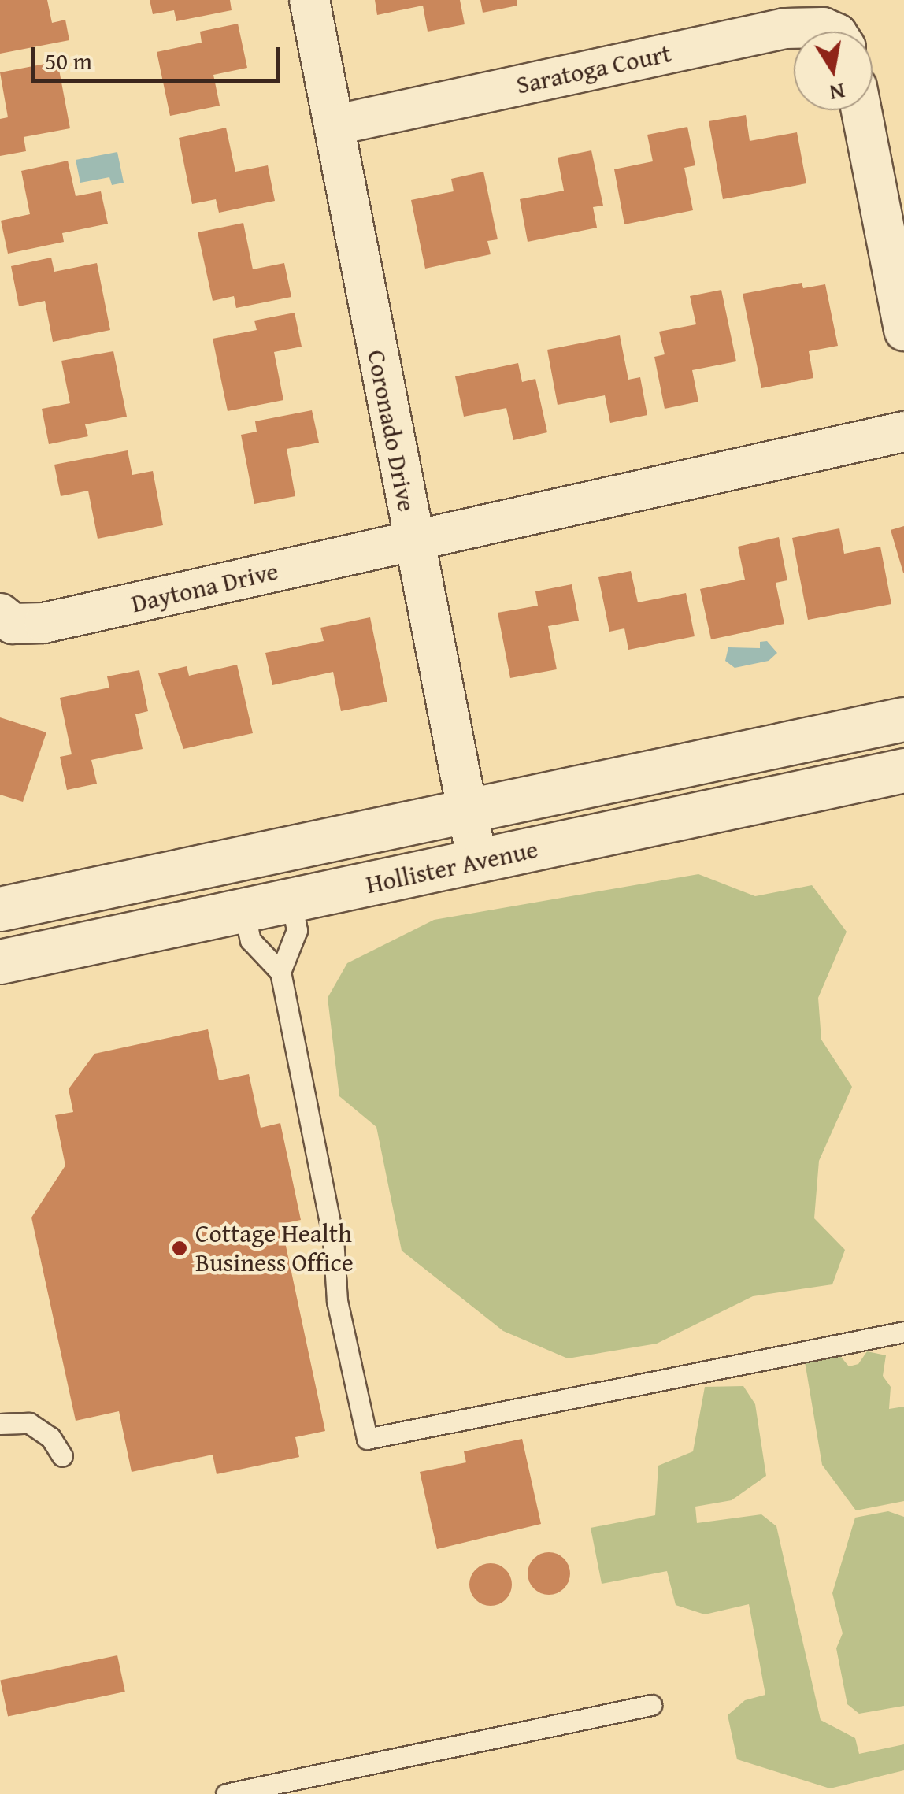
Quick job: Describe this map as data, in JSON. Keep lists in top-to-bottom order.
{
  "streets": {
    "main road": ["Hollister Avenue"],
    "street": ["Saratoga Court", "Coronado Drive", "Daytona Drive"]
  },
  "crossings": [
    ["Saratoga Court", "Coronado Drive"],
    ["Coronado Drive", "Daytona Drive"],
    ["Coronado Drive", "Hollister Avenue"]
  ],
  "places": ["Cottage Health Business Office"],
  "scale_bar": "50 m",
  "north": "bottom"
}
